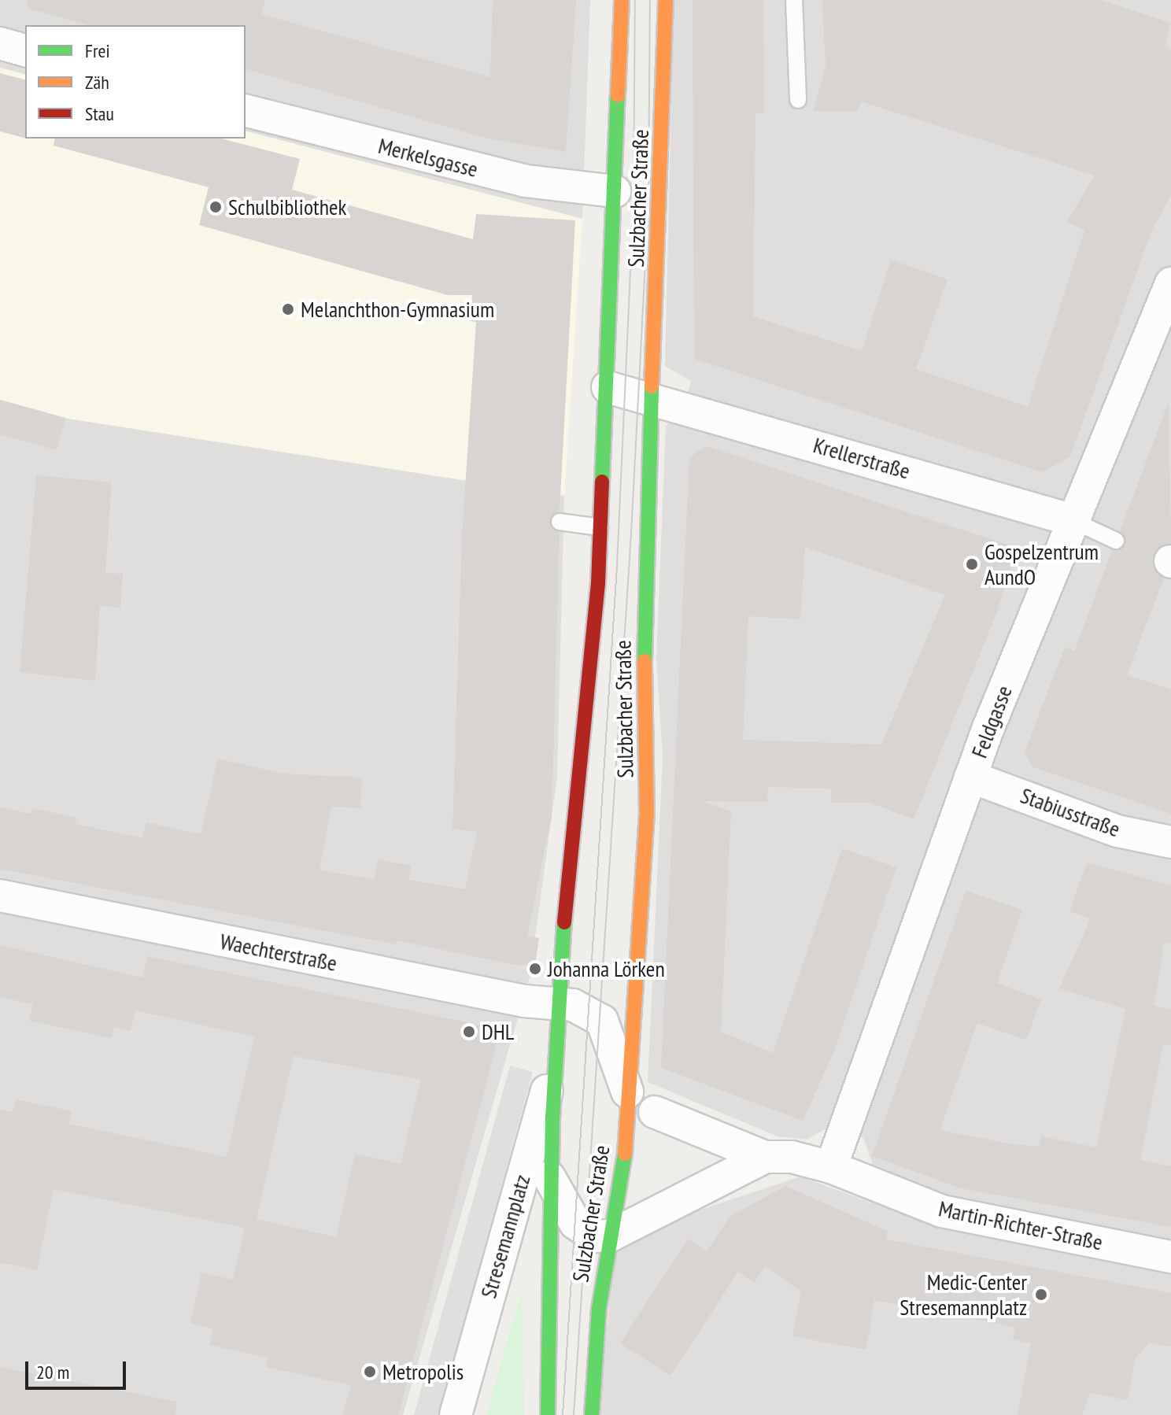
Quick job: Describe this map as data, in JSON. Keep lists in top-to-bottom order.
{
  "streets": {
    "main road": ["Sulzbacher Straße"],
    "street": [
      "Merkelsgasse",
      "Krellerstraße",
      "Feldgasse",
      "Stabiusstraße",
      "Waechterstraße",
      "Martin-Richter-Straße",
      "Stresemannplatz"
    ]
  },
  "crossings": [
    ["Merkelsgasse", "Sulzbacher Straße"],
    ["Sulzbacher Straße", "Krellerstraße"],
    ["Sulzbacher Straße", "Waechterstraße"],
    ["Sulzbacher Straße", "Martin-Richter-Straße"],
    ["Sulzbacher Straße", "Stresemannplatz"],
    ["Krellerstraße", "Feldgasse"],
    ["Feldgasse", "Stabiusstraße"],
    ["Feldgasse", "Martin-Richter-Straße"],
    ["Waechterstraße", "Martin-Richter-Straße"]
  ],
  "places": [
    "Schulbibliothek",
    "Melanchthon-Gymnasium",
    "Gospelzentrum AundO",
    "Johanna Lörken",
    "DHL",
    "Medic-Center Stresemannplatz",
    "Metropolis"
  ],
  "legend": ["Frei", "Zäh", "Stau"],
  "scale_bar": "20 m"
}
